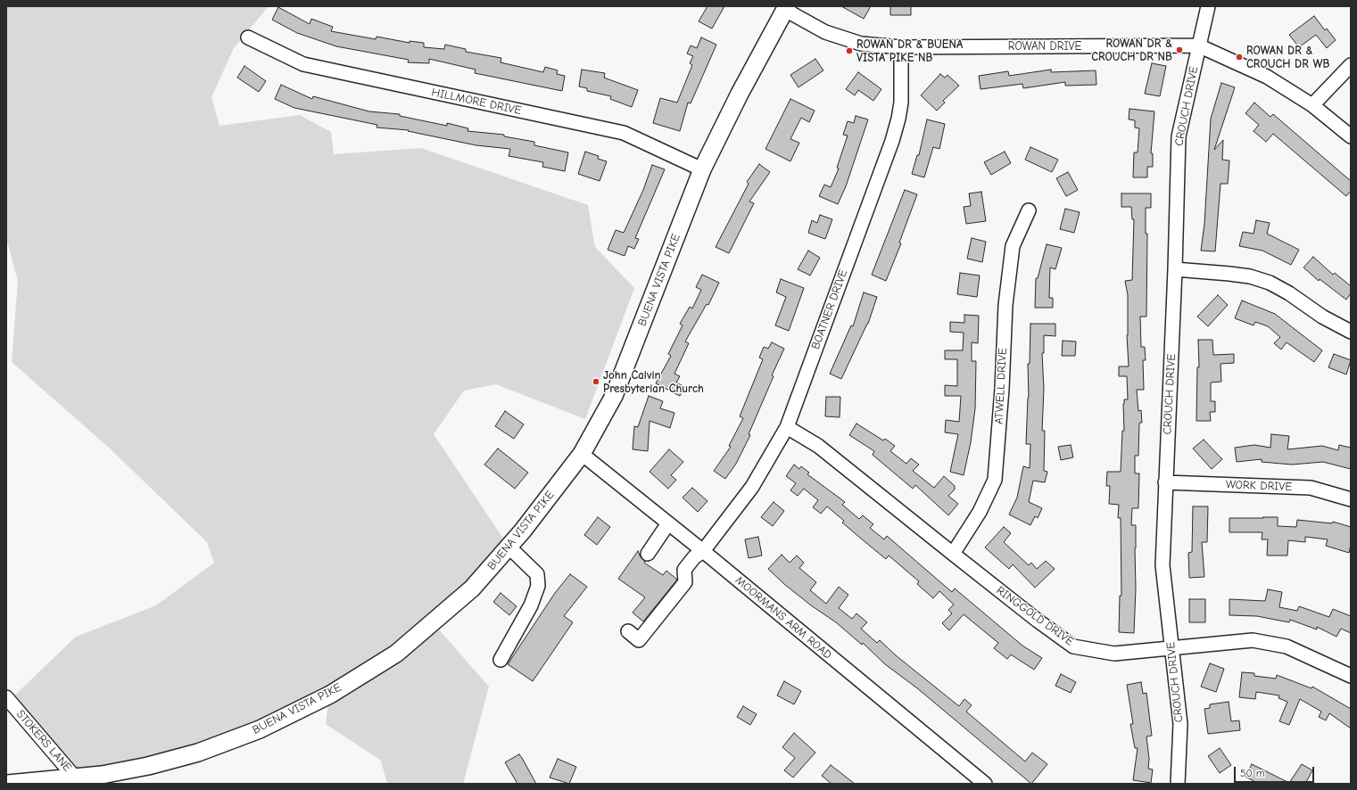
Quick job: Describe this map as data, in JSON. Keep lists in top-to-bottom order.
{
  "streets": {
    "main road": ["BUENA VISTA PIKE"],
    "street": [
      "ROWAN DRIVE",
      "HILLMORE DRIVE",
      "CROUCH DRIVE",
      "BOATNER DRIVE",
      "ATWELL DRIVE",
      "WORK DRIVE",
      "RINGGOLD DRIVE",
      "MOORMANS ARM ROAD",
      "STOKERS LANE"
    ]
  },
  "crossings": [
    ["ROWAN DRIVE", "CROUCH DRIVE"],
    ["ROWAN DRIVE", "BUENA VISTA PIKE"],
    ["ROWAN DRIVE", "BOATNER DRIVE"],
    ["HILLMORE DRIVE", "BUENA VISTA PIKE"],
    ["CROUCH DRIVE", "WORK DRIVE"],
    ["CROUCH DRIVE", "RINGGOLD DRIVE"],
    ["BUENA VISTA PIKE", "MOORMANS ARM ROAD"],
    ["BUENA VISTA PIKE", "STOKERS LANE"],
    ["BOATNER DRIVE", "RINGGOLD DRIVE"],
    ["BOATNER DRIVE", "MOORMANS ARM ROAD"],
    ["ATWELL DRIVE", "RINGGOLD DRIVE"]
  ],
  "places": [
    "ROWAN DR & CROUCH DR NB",
    "ROWAN DR & BUENA VISTA PIKE NB",
    "ROWAN DR & CROUCH DR WB",
    "John Calvin Presbyterian Church"
  ],
  "scale_bar": "50 m"
}
